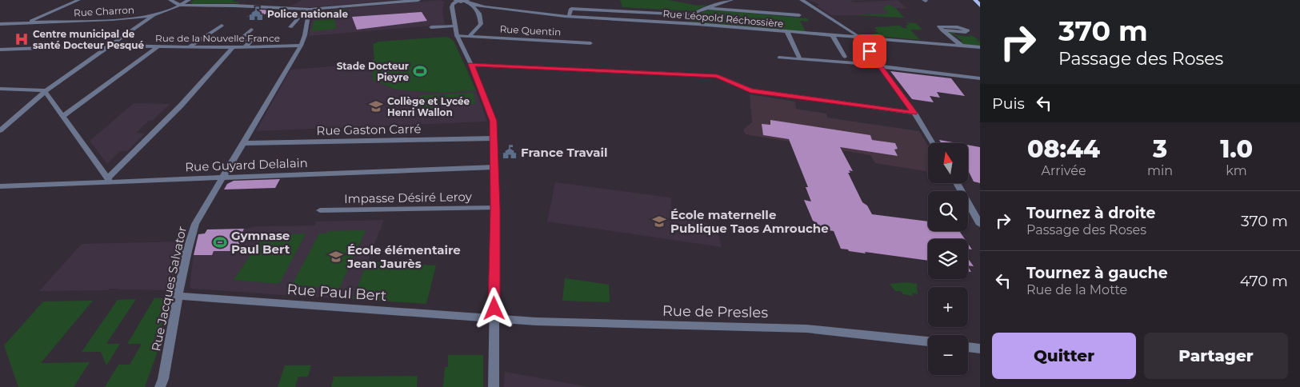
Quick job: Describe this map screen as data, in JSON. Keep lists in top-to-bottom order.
{
  "streets": {
    "street": [
      "Rue Charron",
      "Rue Léopold Réchossière",
      "Rue Quentin",
      "Rue de la Nouvelle France",
      "Rue Gaston Carré",
      "Rue Guyard Delalain",
      "Impasse Désiré Leroy",
      "Rue Jacques Salvator",
      "Rue Paul Bert",
      "Rue de Presles"
    ]
  },
  "crossings": [
    ["Rue Léopold Réchossière", "Rue Quentin"],
    ["Rue de la Nouvelle France", "Rue Jacques Salvator"],
    ["Rue Gaston Carré", "Rue Jacques Salvator"],
    ["Rue Guyard Delalain", "Rue Jacques Salvator"],
    ["Rue Jacques Salvator", "Rue Paul Bert"],
    ["Rue Paul Bert", "Rue de Presles"]
  ],
  "places": {
    "public building": ["Police nationale", "France Travail"],
    "hospital": ["Centre municipal de santé Docteur Pesqué"],
    "sports": ["Stade Docteur Pieyre", "Gymnase Paul Bert"],
    "school or university": ["Collège et Lycée Henri Wallon", "École maternelle Publique Taos Amrouche", "École élémentaire Jean Jaurès"]
  },
  "north": "top",
  "page": {
    "turn": ["370 m", "Passage des Roses"],
    "then": "Puis",
    "eta": [
      "08:44",
      "Arrivée",
      "3",
      "min",
      "1.0",
      "km"
    ],
    "map_buttons": ["+", "−"],
    "list": [
      {
        "name": "Tournez à droite",
        "note": "Passage des Roses",
        "value": "370 m"
      },
      {
        "name": "Tournez à gauche",
        "note": "Rue de la Motte",
        "value": "470 m"
      }
    ],
    "buttons": ["Quitter", "Partager"]
  }
}
